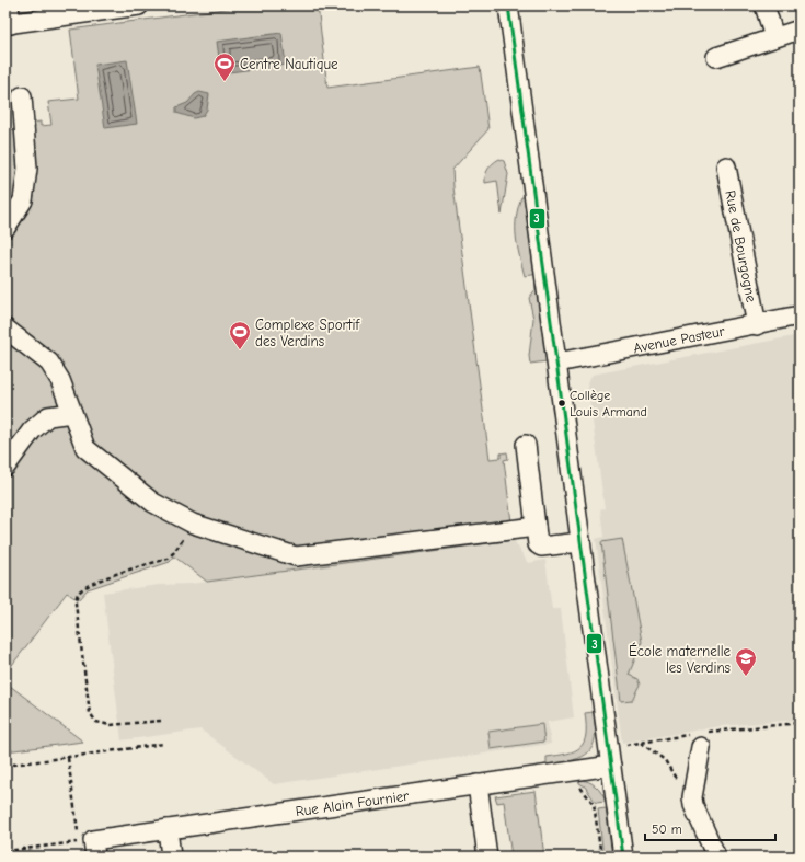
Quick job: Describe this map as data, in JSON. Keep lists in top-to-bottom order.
{
  "streets": {
    "street": ["Rue de Bourgogne", "Avenue Pasteur", "Rue Alain Fournier"]
  },
  "crossings": [
    ["Rue de Bourgogne", "Avenue Pasteur"]
  ],
  "places": {
    "sports": ["Centre Nautique", "Complexe Sportif des Verdins"],
    "other": ["Collège Louis Armand"],
    "school or university": ["École maternelle les Verdins"]
  },
  "lines": ["transit line 3"],
  "scale_bar": "50 m"
}
